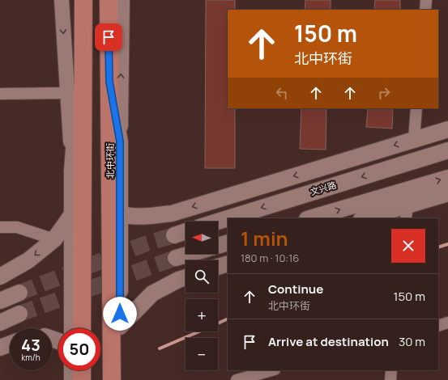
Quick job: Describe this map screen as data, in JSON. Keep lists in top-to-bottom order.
{
  "streets": {
    "highway": ["北中环街"],
    "main road": ["文兴路"]
  },
  "north": "left",
  "page": {
    "turn": ["150 m", "北中环街"],
    "heading": ["1 min", "180 m · 10:16"],
    "map_buttons": ["+", "−"],
    "list": [
      {
        "name": "Continue",
        "note": "北中环街",
        "value": "150 m"
      },
      {
        "name": "Arrive at destination",
        "value": "30 m"
      }
    ],
    "speed": "43 km/h",
    "limit": "50"
  }
}
